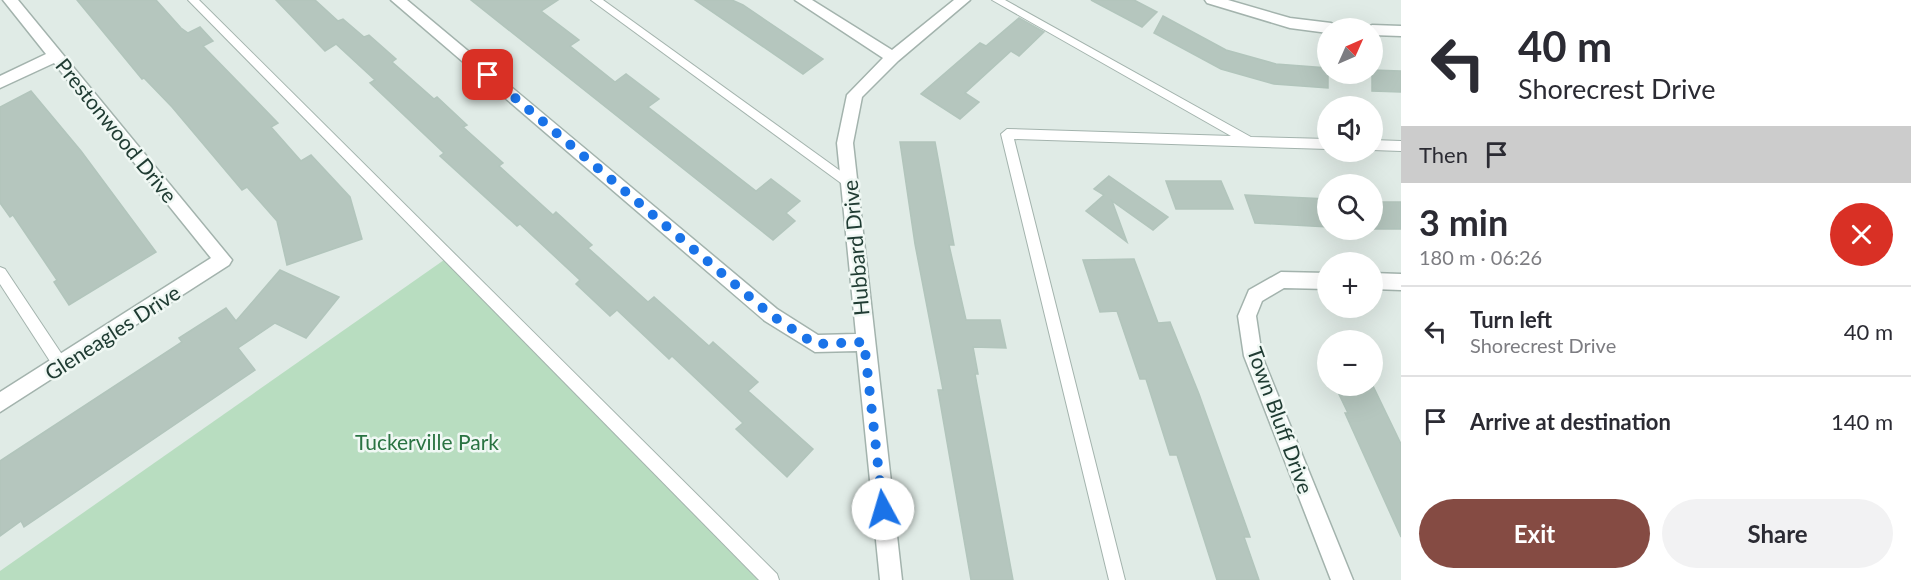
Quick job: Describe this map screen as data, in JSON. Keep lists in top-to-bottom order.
{
  "streets": {
    "street": [
      "Prestonwood Drive",
      "Hubbard Drive",
      "Gleneagles Drive",
      "Town Bluff Drive"
    ]
  },
  "crossings": [
    ["Prestonwood Drive", "Gleneagles Drive"]
  ],
  "parks": ["Tuckerville Park"],
  "north": "top right",
  "page": {
    "turn": ["40 m", "Shorecrest Drive"],
    "map_buttons": ["+", "−"],
    "then": "Then",
    "heading": ["3 min", "180 m · 06:26"],
    "list": [
      {
        "name": "Turn left",
        "note": "Shorecrest Drive",
        "value": "40 m"
      },
      {
        "name": "Arrive at destination",
        "value": "140 m"
      }
    ],
    "buttons": ["Exit", "Share"]
  }
}
